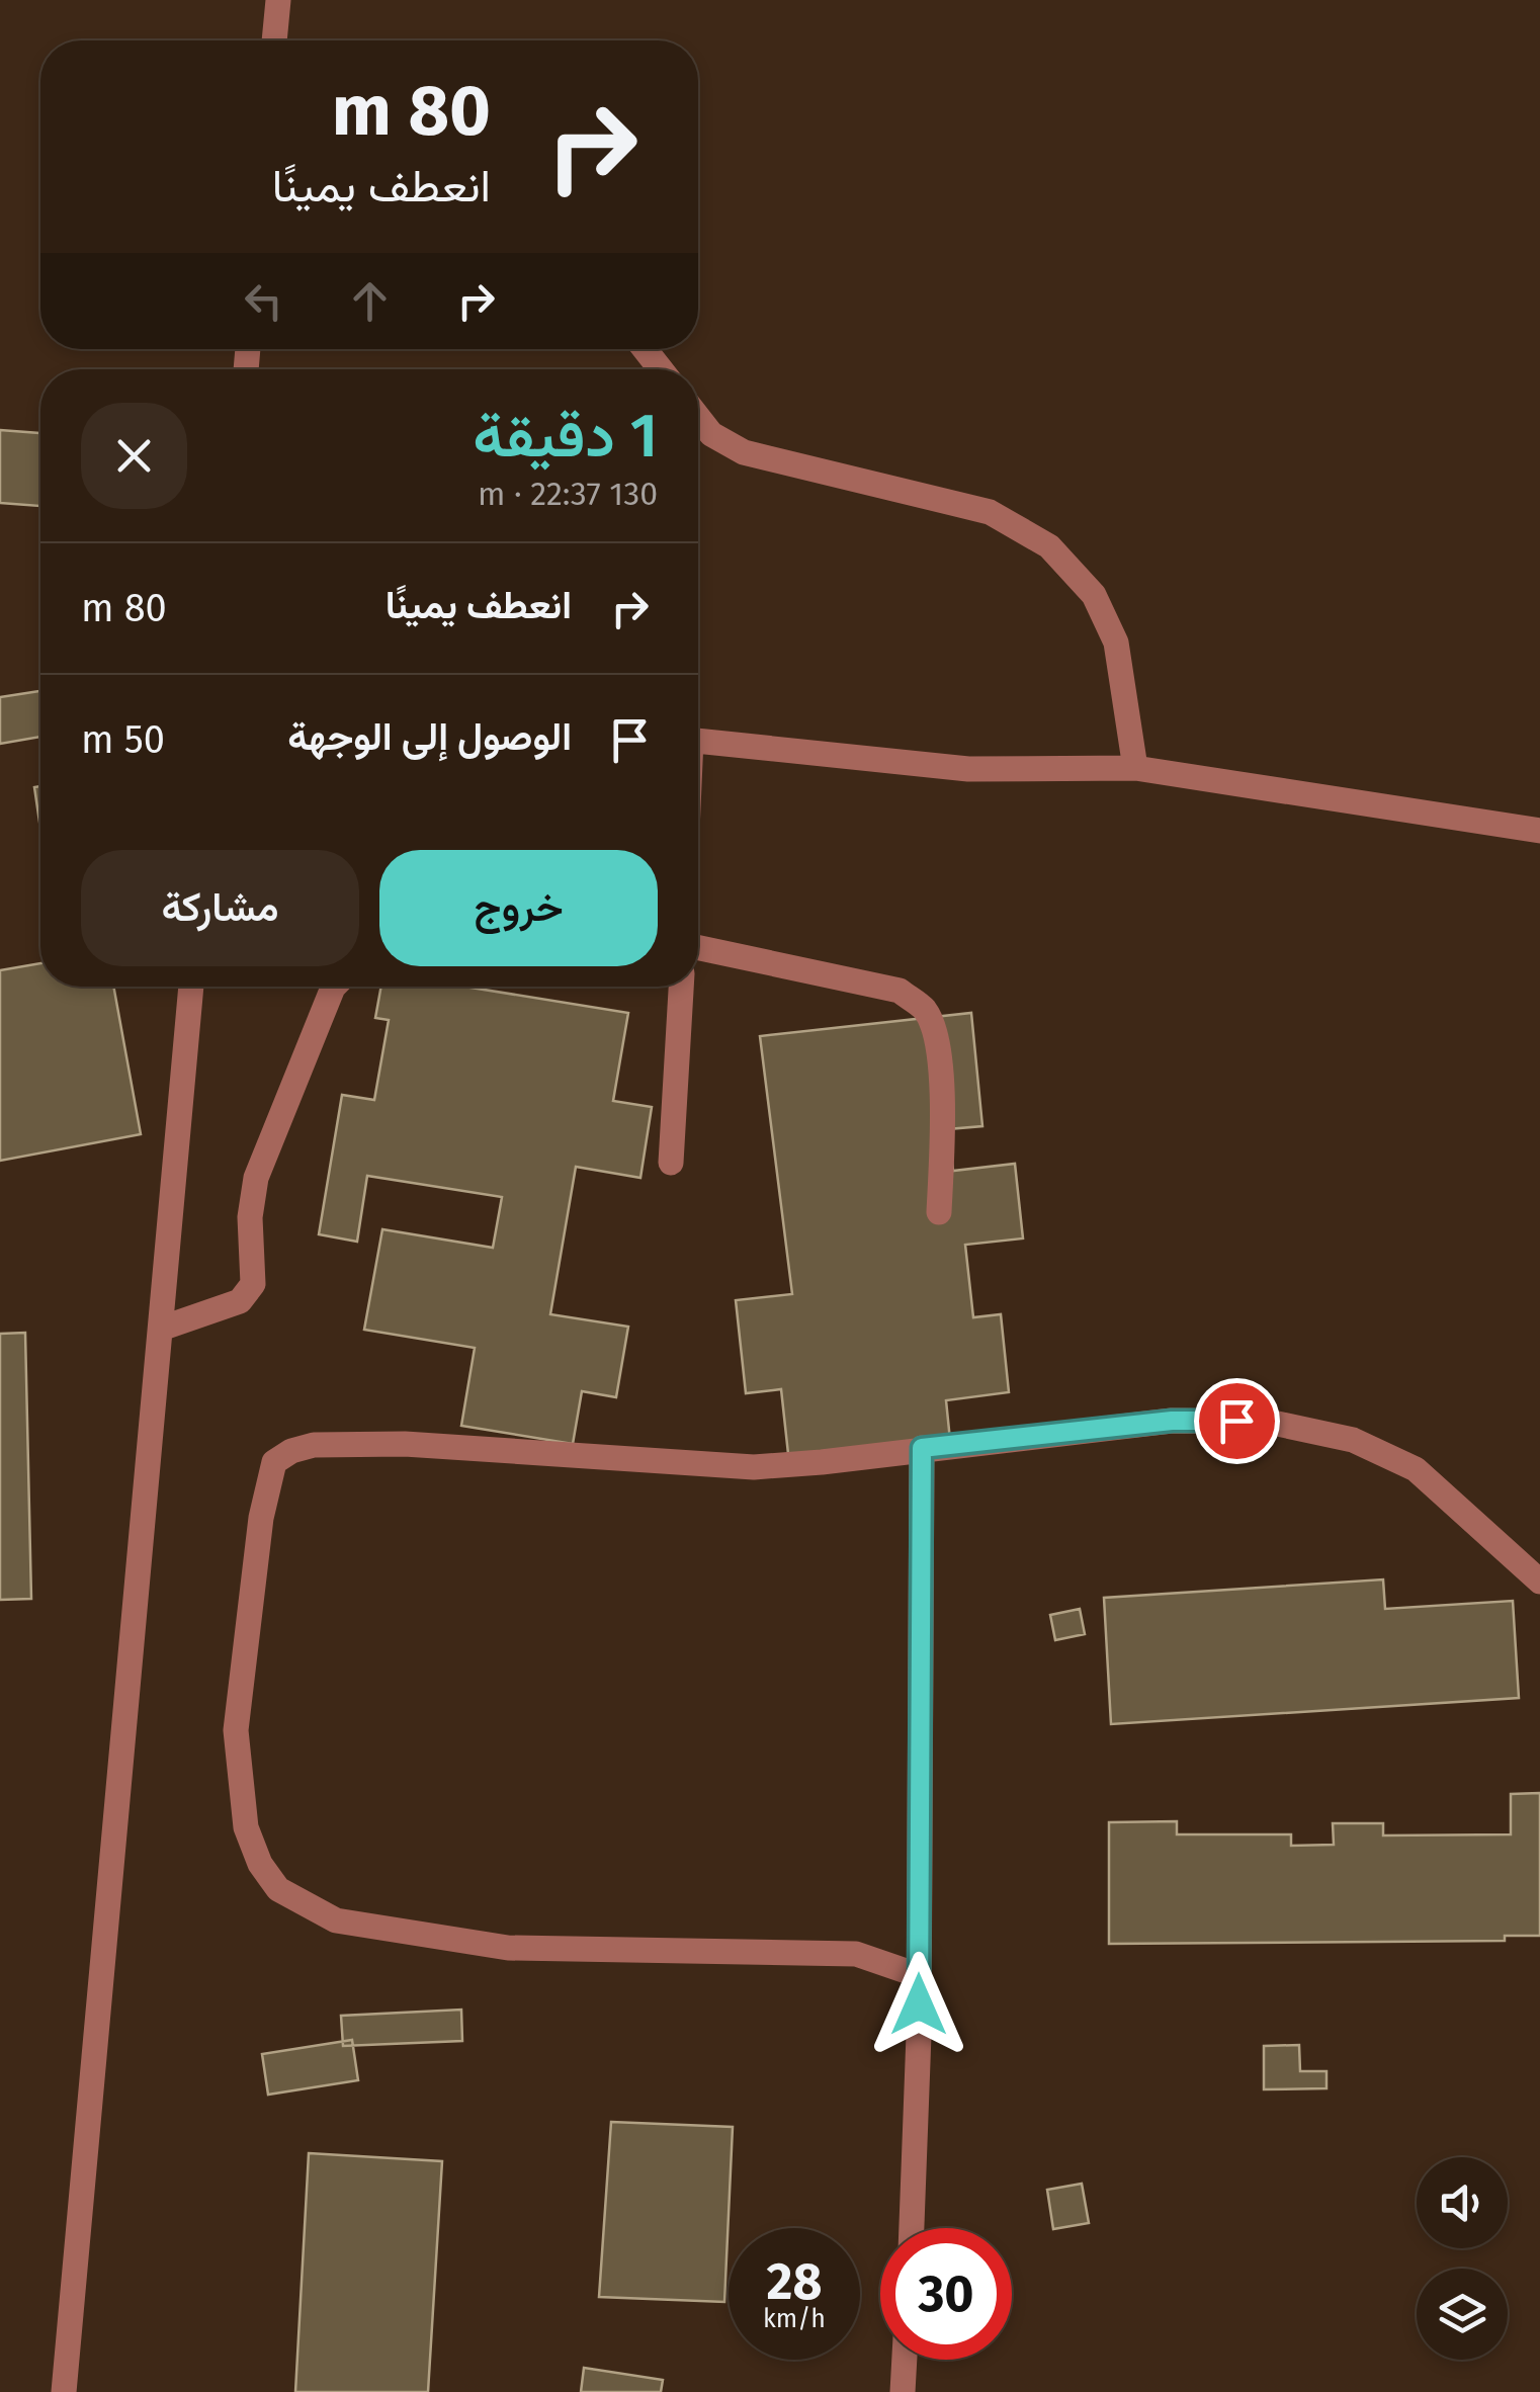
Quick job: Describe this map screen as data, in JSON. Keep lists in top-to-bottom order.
{
  "page": {
    "turn": ["80 m", "انعطف يمينًا"],
    "heading": ["1 دقيقة", "130 m · 22:37"],
    "list": [
      {
        "name": "انعطف يمينًا",
        "value": "80 m"
      },
      {
        "name": "الوصول إلى الوجهة",
        "value": "50 m"
      }
    ],
    "buttons": ["خروج", "مشاركة"],
    "speed": "28 km/h",
    "limit": "30"
  }
}
